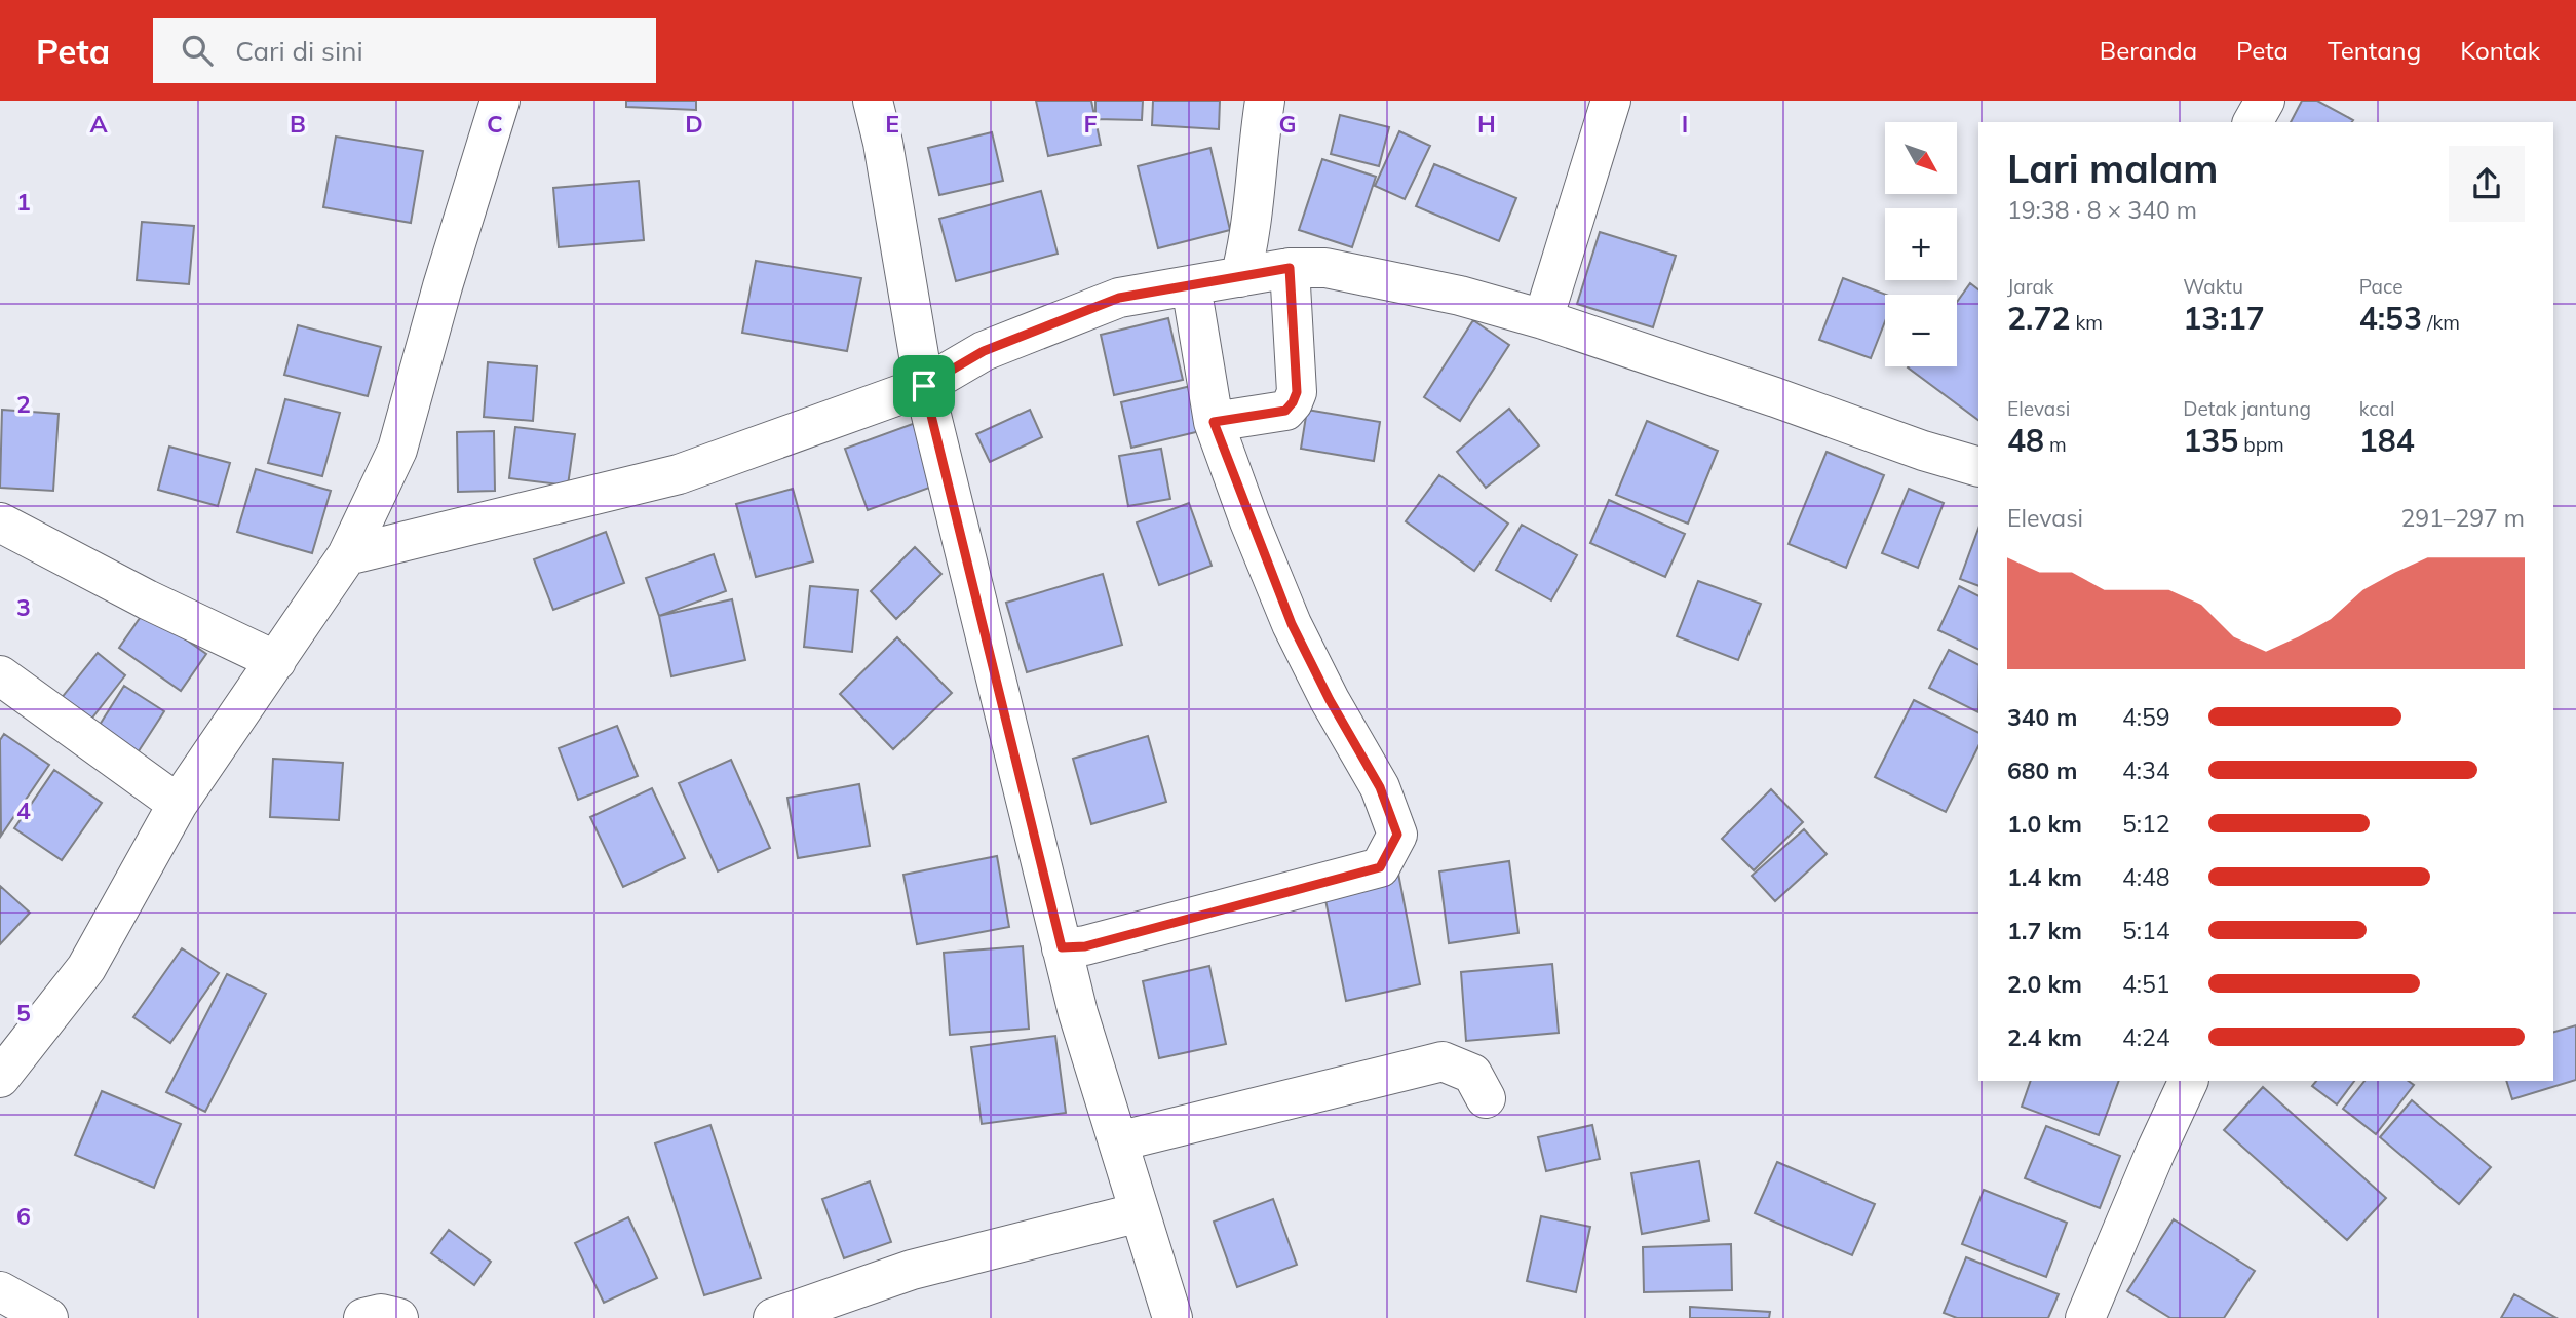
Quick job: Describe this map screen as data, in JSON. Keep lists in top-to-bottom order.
{
  "north": "bottom right",
  "page": {
    "header": "Peta",
    "search": "Cari di sini",
    "nav": [
      "Beranda",
      "Peta",
      "Tentang",
      "Kontak"
    ],
    "map_buttons": ["+", "−"],
    "heading": ["Lari malam", "19:38 · 8 × 340 m"],
    "stats": [
      ["Jarak", "2.72 km"],
      ["Waktu", "13:17"],
      ["Pace", "4:53 /km"],
      ["Elevasi", "48 m"],
      ["Detak jantung", "135 bpm"],
      ["kcal", "184"]
    ],
    "chart": ["Elevasi", "291–297 m"],
    "list": [
      {
        "name": "340 m",
        "note": "4:59"
      },
      {
        "name": "680 m",
        "note": "4:34"
      },
      {
        "name": "1.0 km",
        "note": "5:12"
      },
      {
        "name": "1.4 km",
        "note": "4:48"
      },
      {
        "name": "1.7 km",
        "note": "5:14"
      },
      {
        "name": "2.0 km",
        "note": "4:51"
      },
      {
        "name": "2.4 km",
        "note": "4:24"
      }
    ]
  },
  "grid": {
    "columns": [
      "A",
      "B",
      "C",
      "D",
      "E",
      "F",
      "G",
      "H",
      "I"
    ],
    "rows": [
      "1",
      "2",
      "3",
      "4",
      "5",
      "6"
    ]
  }
}
